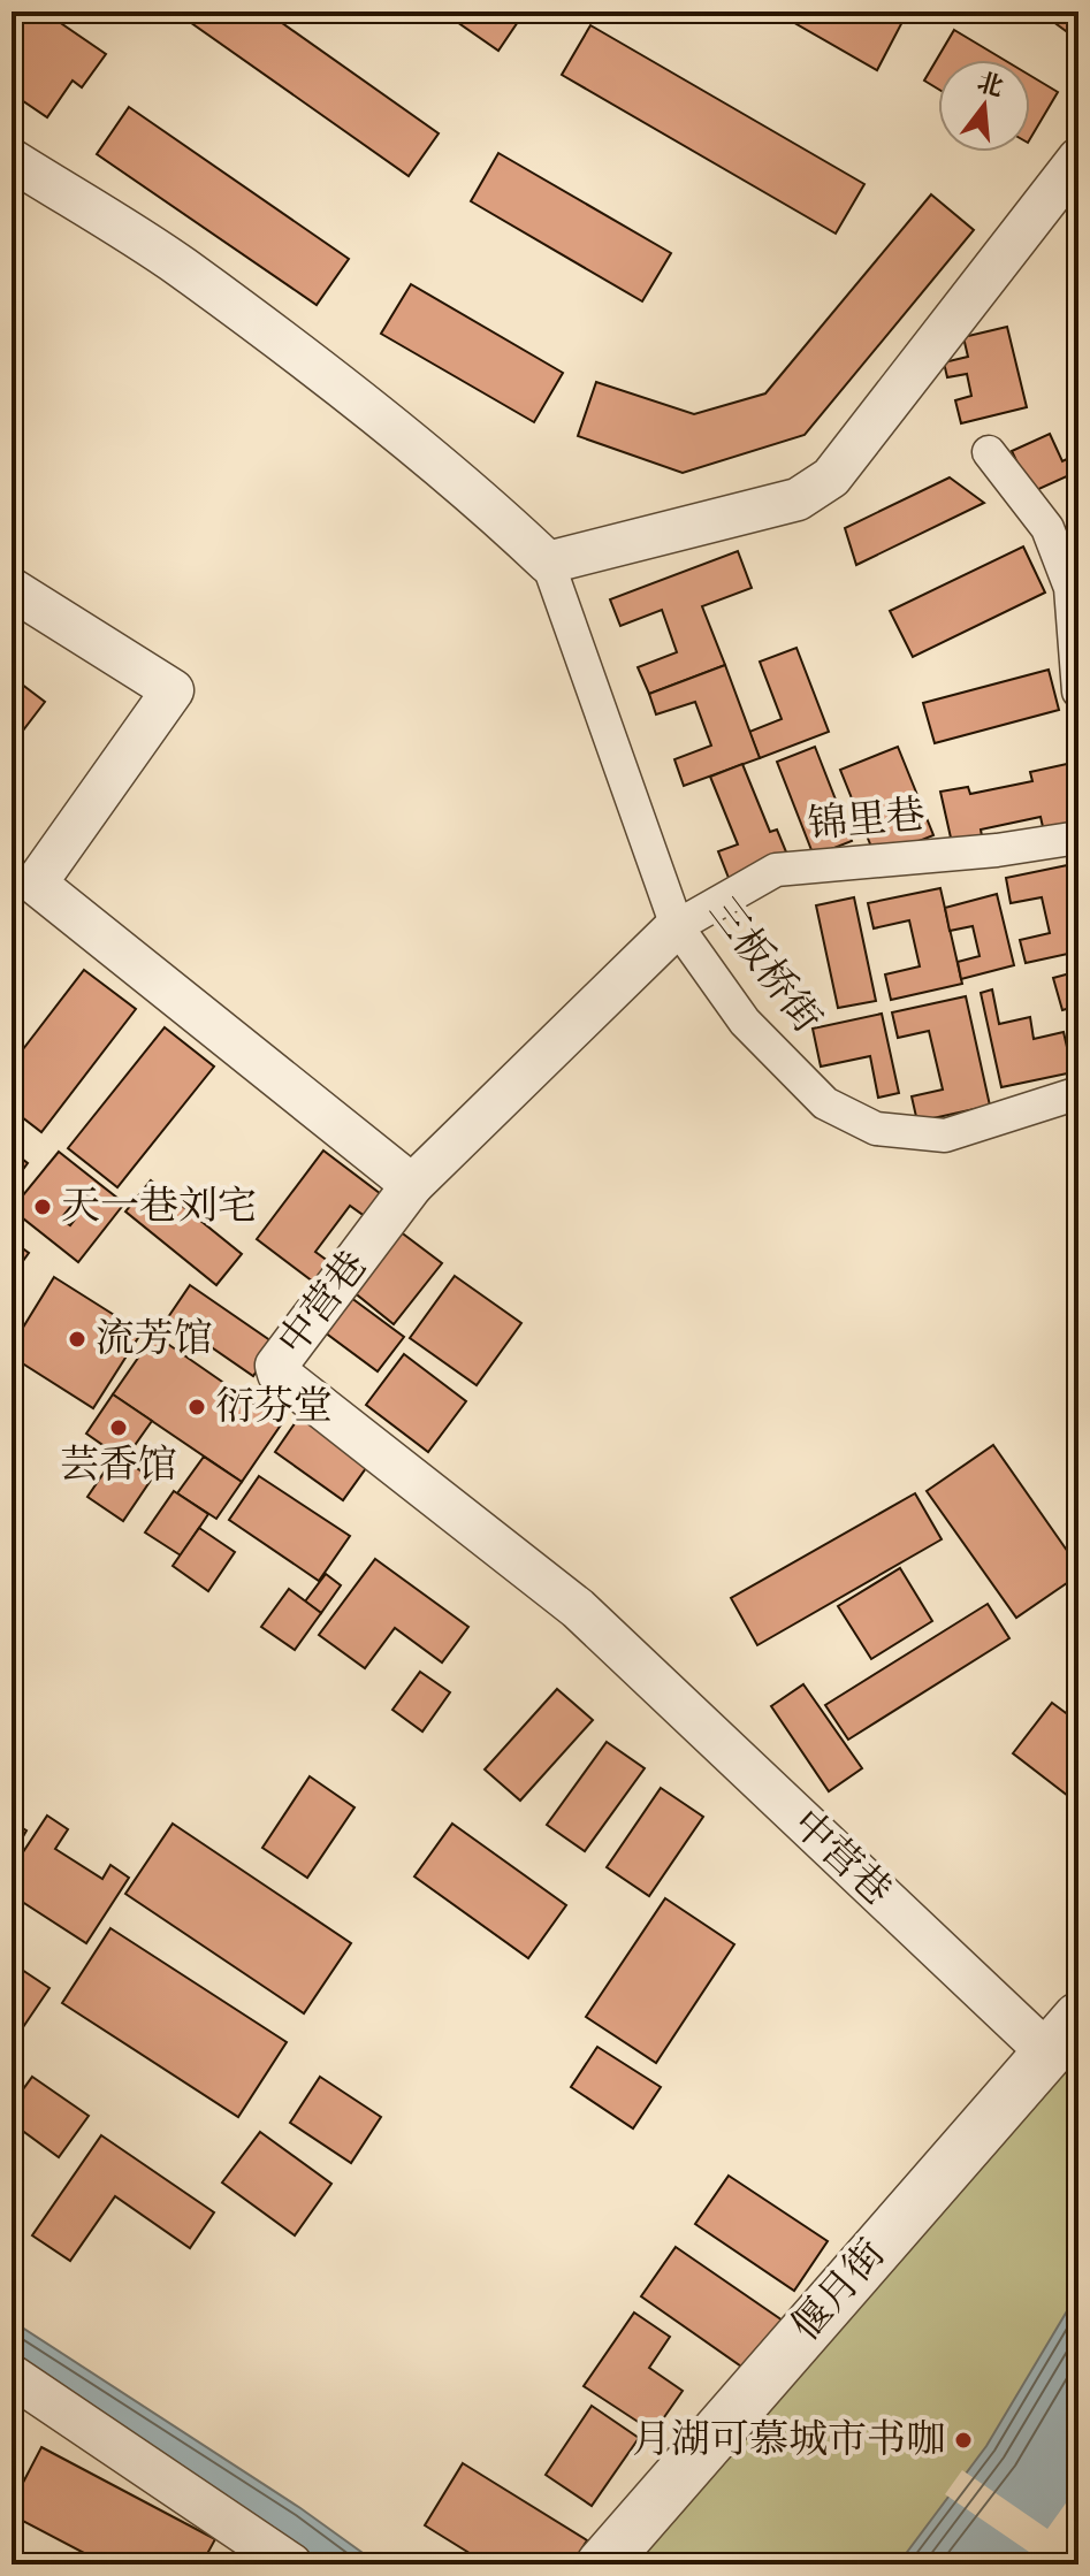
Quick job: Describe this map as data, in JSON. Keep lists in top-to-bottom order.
{
  "streets": {
    "street": [
      "锦里巷",
      "三板桥街",
      "中营巷",
      "偃月街"
    ]
  },
  "crossings": [
    ["锦里巷", "三板桥街"],
    ["中营巷", "偃月街"]
  ],
  "places": [
    "天一巷刘宅",
    "流芳馆",
    "衍芬堂",
    "芸香馆",
    "月湖可慕城市书咖"
  ],
  "north": "top"
}
